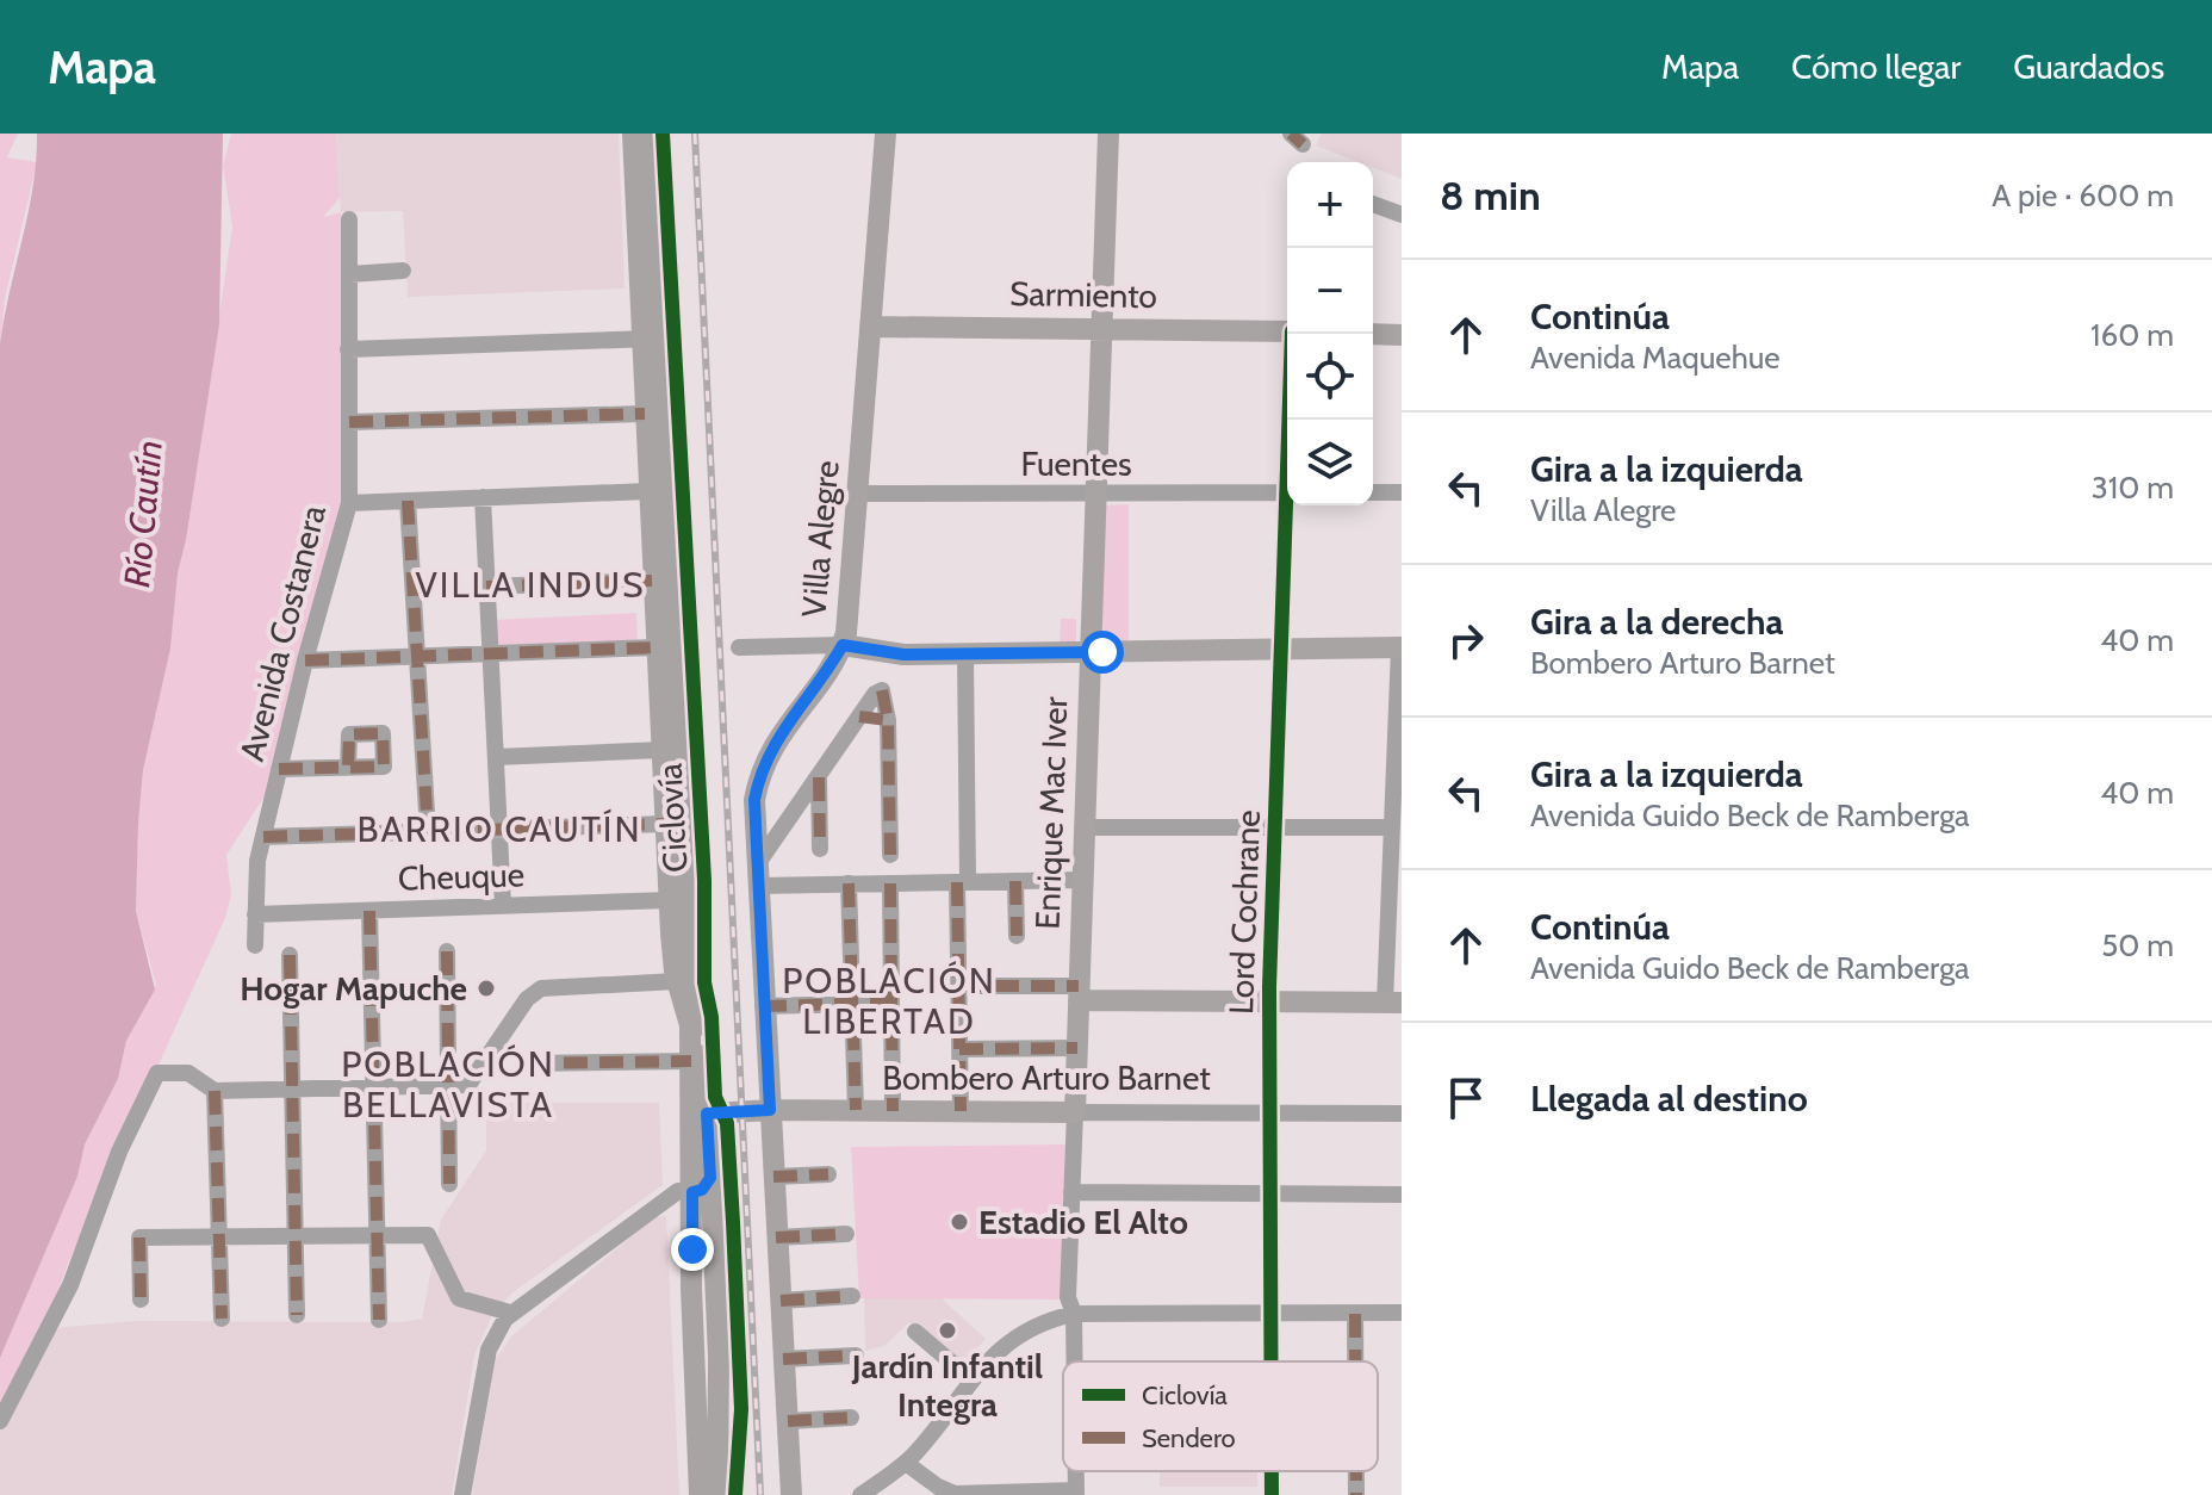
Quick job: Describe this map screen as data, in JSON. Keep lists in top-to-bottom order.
{
  "streets": {
    "main road": [
      "Sarmiento",
      "Villa Alegre",
      "Enrique Mac Iver",
      "Bombero Arturo Barnet"
    ],
    "street": [
      "Fuentes",
      "Avenida Costanera",
      "Cheuque",
      "Lord Cochrane"
    ],
    "cycle path": ["Ciclovía"]
  },
  "crossings": [
    ["Sarmiento", "Villa Alegre"],
    ["Sarmiento", "Enrique Mac Iver"],
    ["Fuentes", "Villa Alegre"],
    ["Fuentes", "Enrique Mac Iver"],
    ["Villa Alegre", "Bombero Arturo Barnet"],
    ["Avenida Costanera", "Cheuque"],
    ["Enrique Mac Iver", "Bombero Arturo Barnet"],
    ["Lord Cochrane", "Bombero Arturo Barnet"]
  ],
  "districts": [
    "VILLA INDUS",
    "BARRIO CAUTÍN",
    "POBLACIÓN LIBERTAD",
    "POBLACIÓN BELLAVISTA"
  ],
  "water": ["Río Cautín"],
  "places": ["Hogar Mapuche", "Estadio El Alto", "Jardín Infantil Integra"],
  "legend": ["Ciclovía", "Sendero"],
  "page": {
    "header": "Mapa",
    "nav": ["Mapa", "Cómo llegar", "Guardados"],
    "heading": ["8 min", "A pie · 600 m"],
    "map_buttons": ["+", "−"],
    "list": [
      ["Continúa", "Avenida Maquehue", "160 m"],
      ["Gira a la izquierda", "Villa Alegre", "310 m"],
      ["Gira a la derecha", "Bombero Arturo Barnet", "40 m"],
      ["Gira a la izquierda", "Avenida Guido Beck de Ramberga", "40 m"],
      ["Continúa", "Avenida Guido Beck de Ramberga", "50 m"],
      "Llegada al destino"
    ]
  }
}
